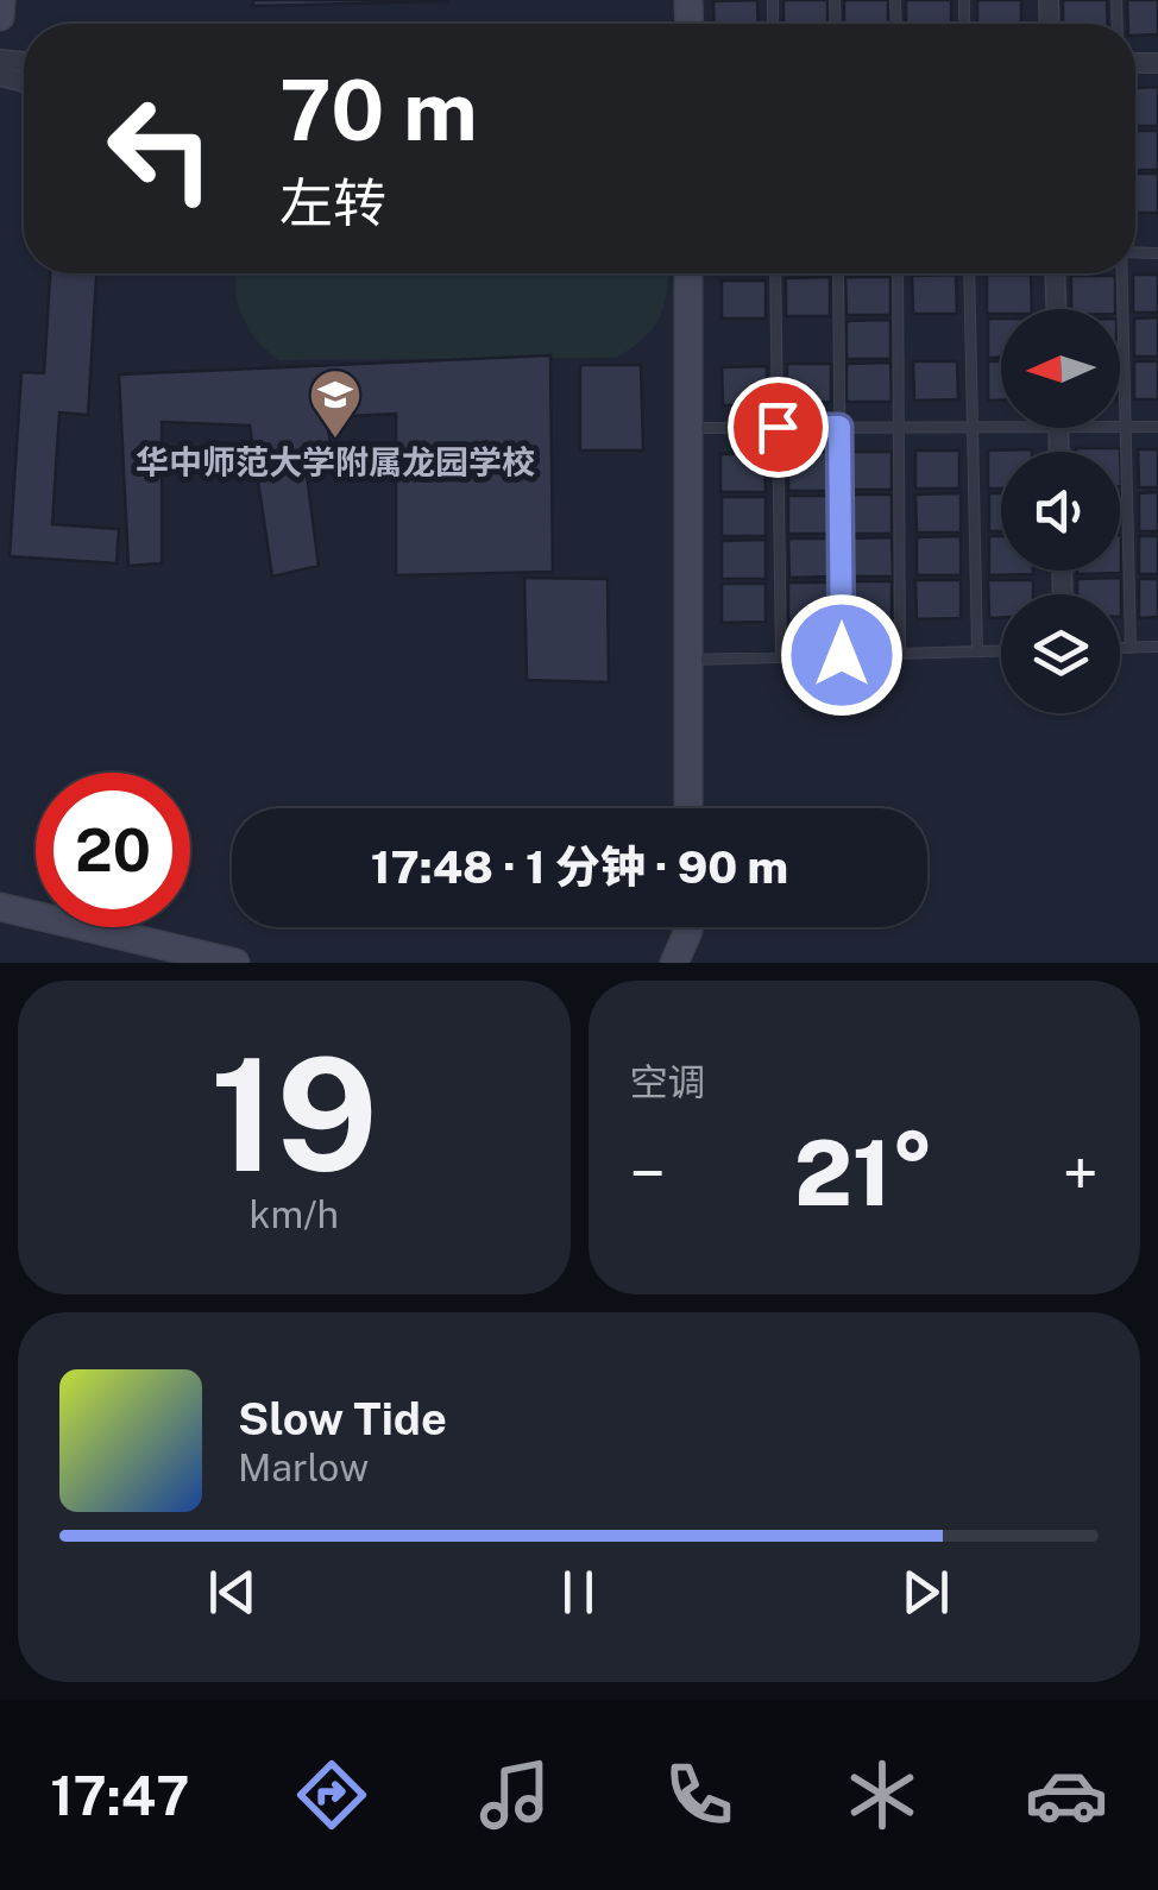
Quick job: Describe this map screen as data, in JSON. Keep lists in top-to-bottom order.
{
  "places": {
    "school or university": ["华中师范大学附属龙园学校"]
  },
  "north": "left",
  "page": {
    "turn": ["70 m", "左转"],
    "limit": "20",
    "trip": "17:48 · 1 分钟 · 90 m",
    "tile": [
      ["19", "km/h"],
      "空调"
    ],
    "heat": ["−", "21°", "+"],
    "song": ["Slow Tide", "Marlow"],
    "tabs": "17:47"
  }
}
